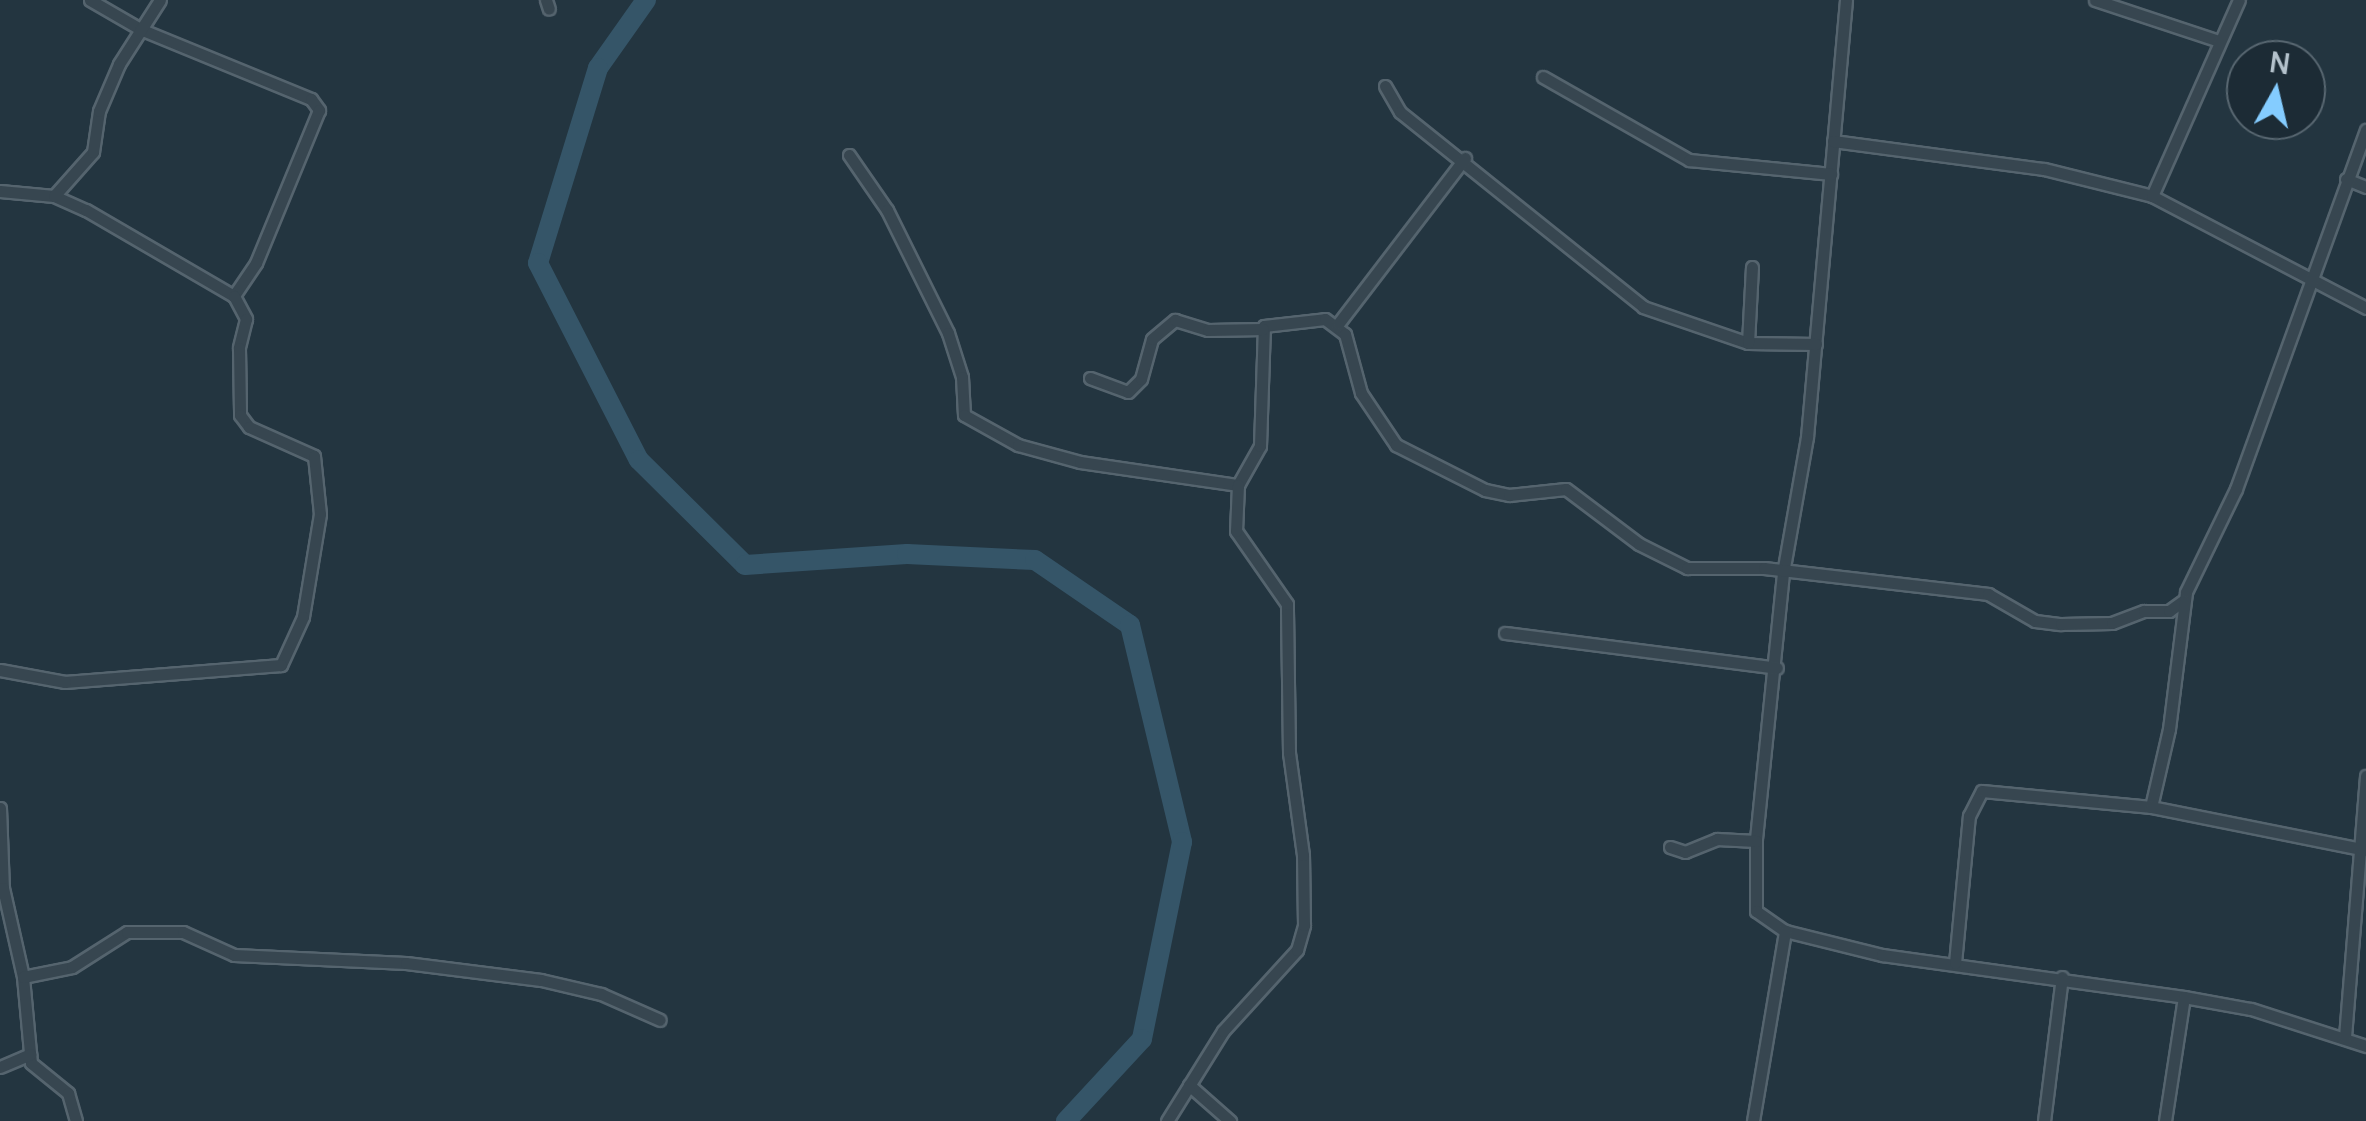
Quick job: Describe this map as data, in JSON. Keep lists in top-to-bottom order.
{
  "north": "top"
}
